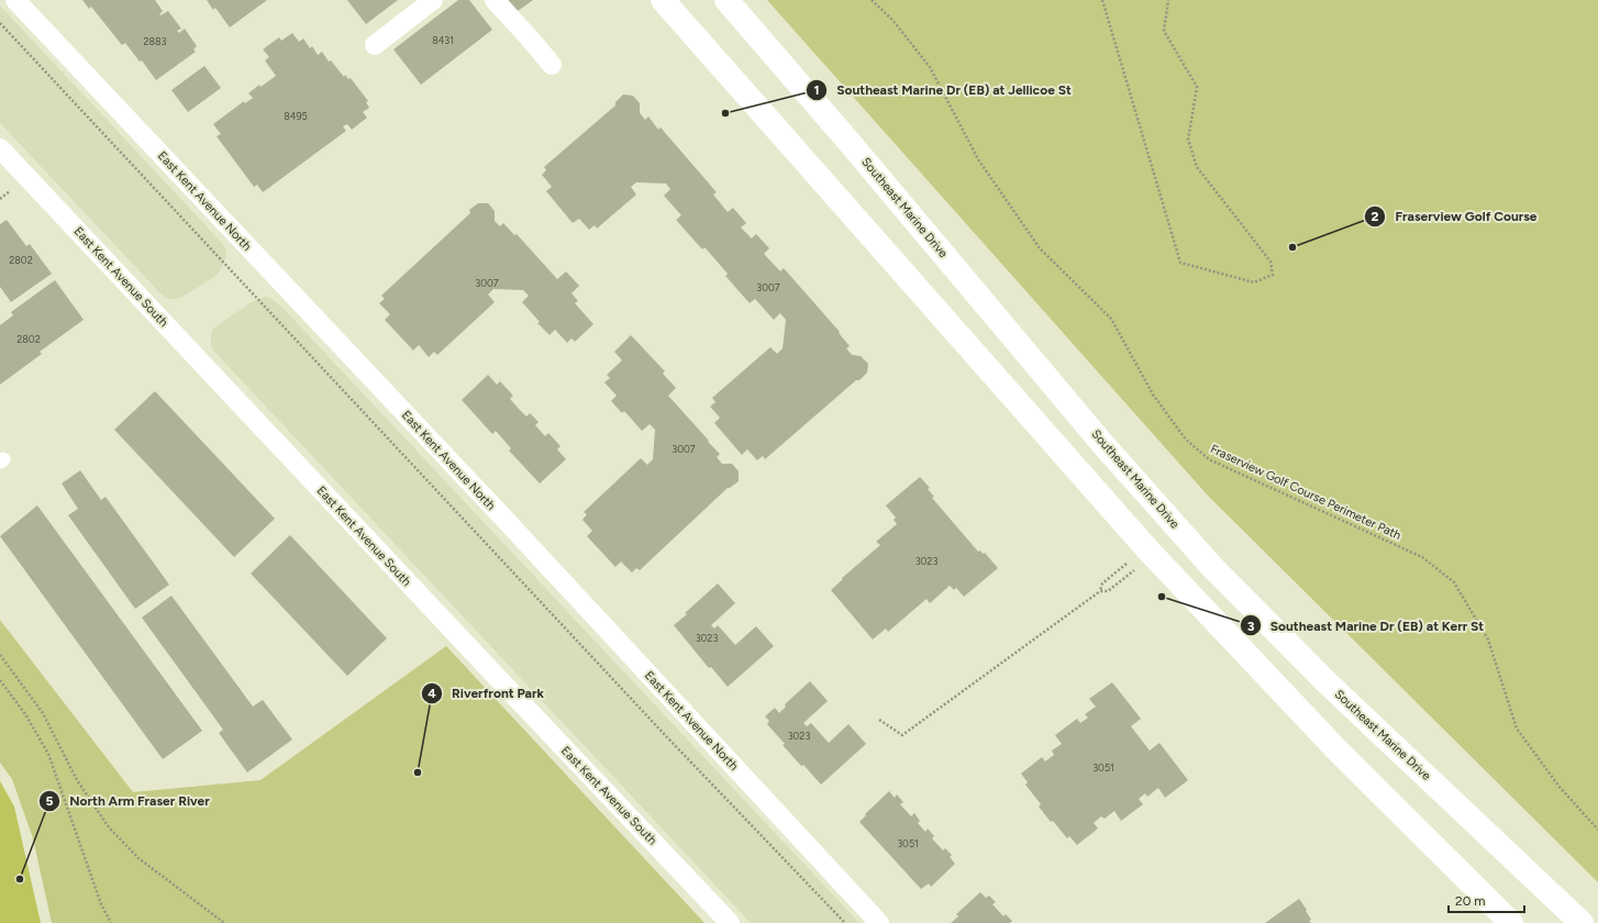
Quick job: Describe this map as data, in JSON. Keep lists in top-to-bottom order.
{
  "streets": {
    "main road": ["Southeast Marine Drive"],
    "street": ["East Kent Avenue North", "East Kent Avenue South"],
    "path": ["Fraserview Golf Course Perimeter Path"]
  },
  "places": [
    "Southeast Marine Dr (EB) at Jellicoe St",
    "Fraserview Golf Course",
    "Southeast Marine Dr (EB) at Kerr St",
    "Riverfront Park",
    "North Arm Fraser River"
  ],
  "house_numbers": [
    "8431",
    "2883",
    "8495",
    "2802",
    "3007",
    "3007",
    "2802",
    "3007",
    "3023",
    "3023",
    "3023",
    "3051",
    "3051"
  ],
  "scale_bar": "20 m"
}
